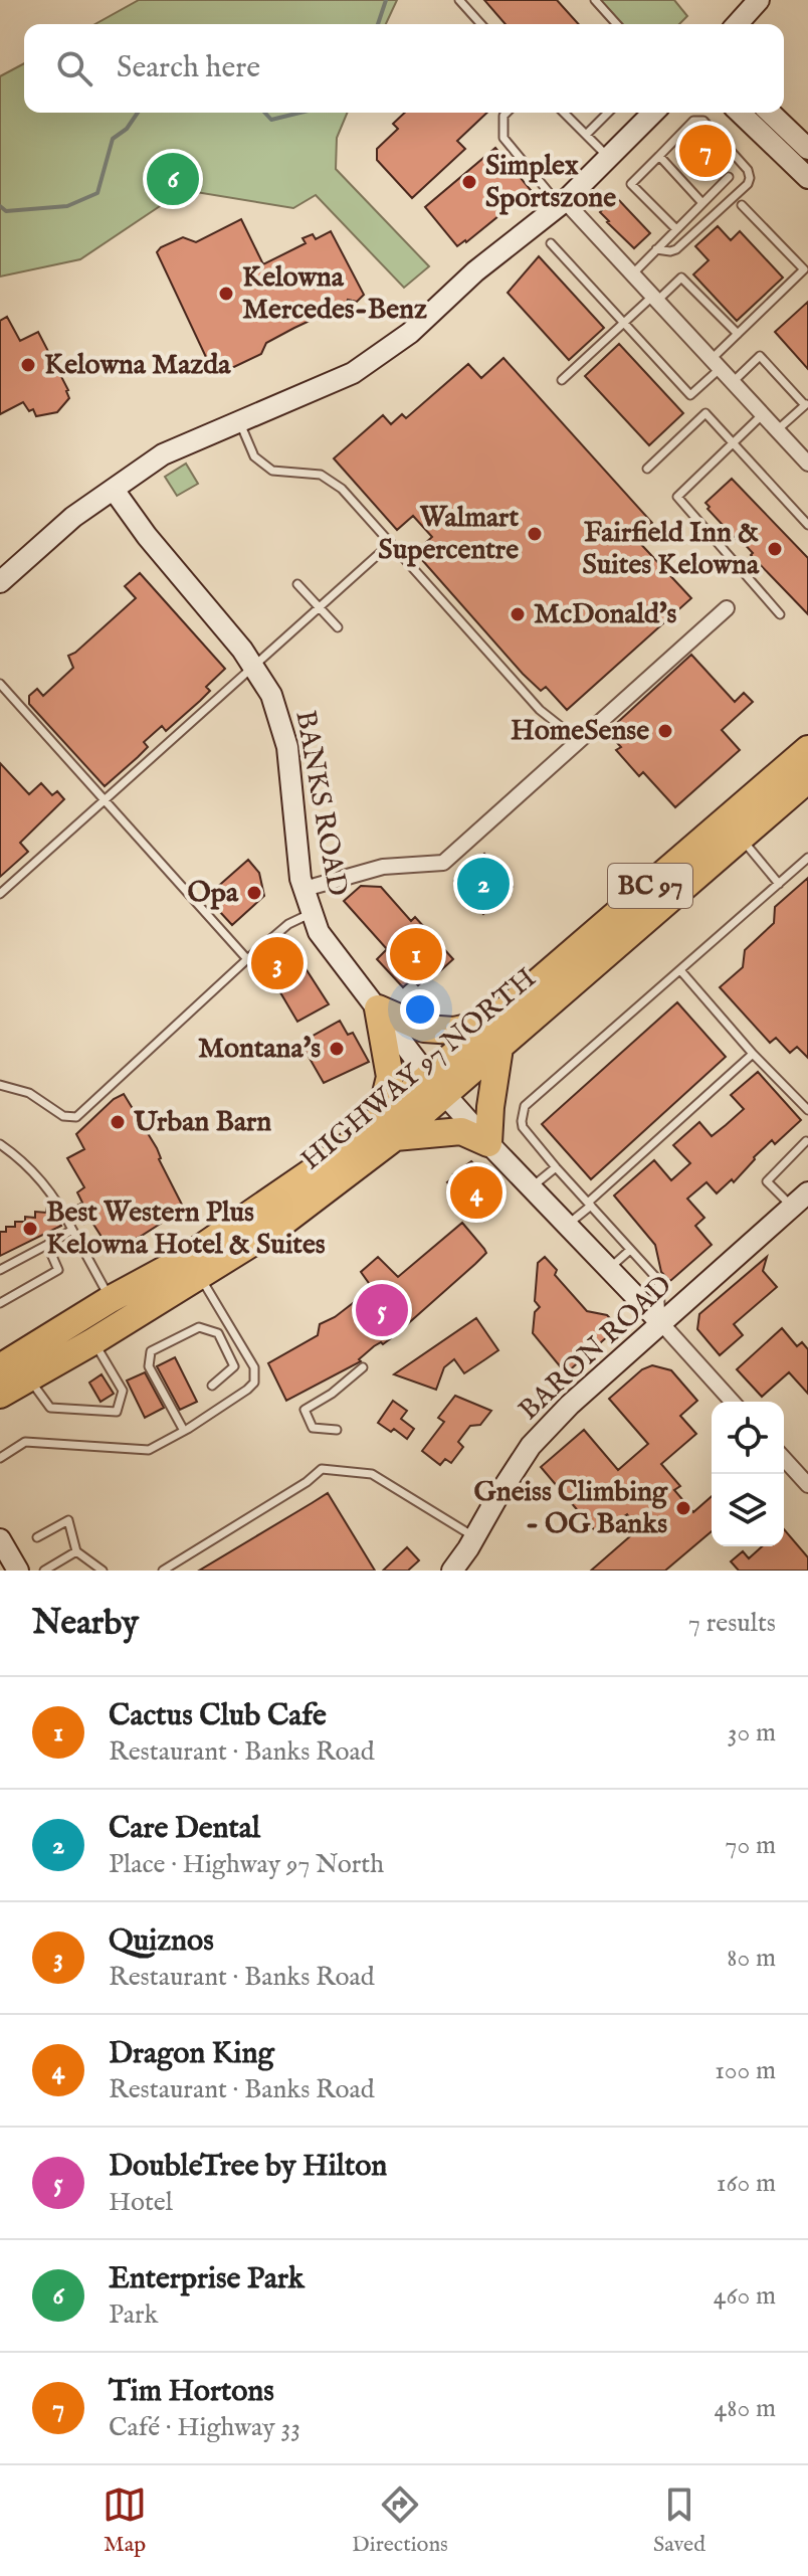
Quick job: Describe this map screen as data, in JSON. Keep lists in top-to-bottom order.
{
  "streets": {
    "highway": ["BC 97", "HIGHWAY 97 NORTH"],
    "street": ["BANKS ROAD", "BARON ROAD"]
  },
  "crossings": [
    ["BANKS ROAD", "HIGHWAY 97 NORTH"],
    ["BANKS ROAD", "BARON ROAD"]
  ],
  "places": [
    "Simplex Sportszone",
    "Kelowna Mercedes-Benz",
    "Kelowna Mazda",
    "Walmart Supercentre",
    "Fairfield Inn & Suites Kelowna",
    "McDonald's",
    "HomeSense",
    "Opa",
    "Montana's",
    "Urban Barn",
    "Best Western Plus Kelowna Hotel & Suites",
    "Gneiss Climbing - OG Banks"
  ],
  "page": {
    "search": "Search here",
    "pins": [
      "7",
      "6",
      "2",
      "1",
      "3",
      "4",
      "5"
    ],
    "heading": ["Nearby", "7 results"],
    "list": [
      {
        "mark": "1",
        "name": "Cactus Club Cafe",
        "note": "Restaurant · Banks Road",
        "value": "30 m"
      },
      {
        "mark": "2",
        "name": "Care Dental",
        "note": "Place · Highway 97 North",
        "value": "70 m"
      },
      {
        "mark": "3",
        "name": "Quiznos",
        "note": "Restaurant · Banks Road",
        "value": "80 m"
      },
      {
        "mark": "4",
        "name": "Dragon King",
        "note": "Restaurant · Banks Road",
        "value": "100 m"
      },
      {
        "mark": "5",
        "name": "DoubleTree by Hilton",
        "note": "Hotel",
        "value": "160 m"
      },
      {
        "mark": "6",
        "name": "Enterprise Park",
        "note": "Park",
        "value": "460 m"
      },
      {
        "mark": "7",
        "name": "Tim Hortons",
        "note": "Café · Highway 33",
        "value": "480 m"
      }
    ],
    "nav": ["Map", "Directions", "Saved"]
  }
}
